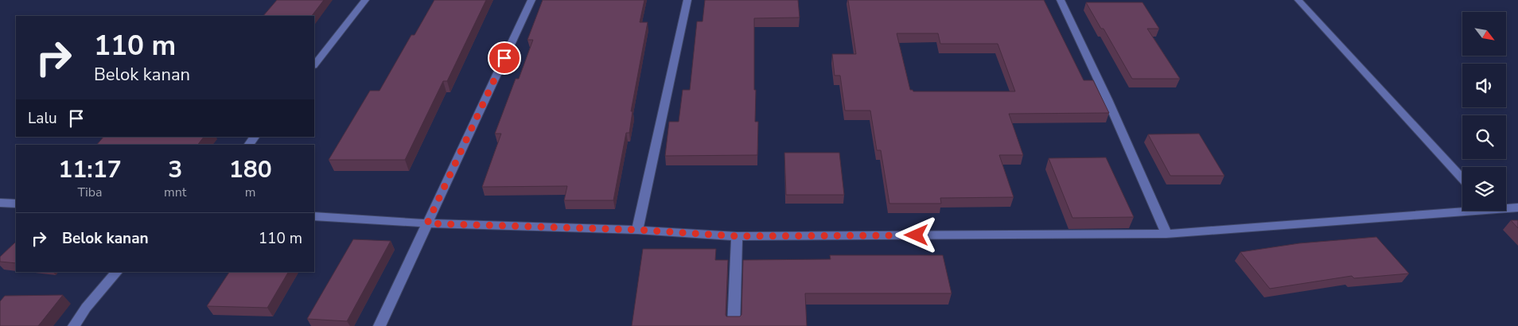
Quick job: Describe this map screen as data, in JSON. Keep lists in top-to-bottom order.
{
  "north": "bottom right",
  "page": {
    "turn": ["110 m", "Belok kanan"],
    "then": "Lalu",
    "eta": [
      "11:17",
      "Tiba",
      "3",
      "mnt",
      "180",
      "m"
    ],
    "list": [
      {
        "name": "Belok kanan",
        "value": "110 m"
      }
    ]
  }
}
